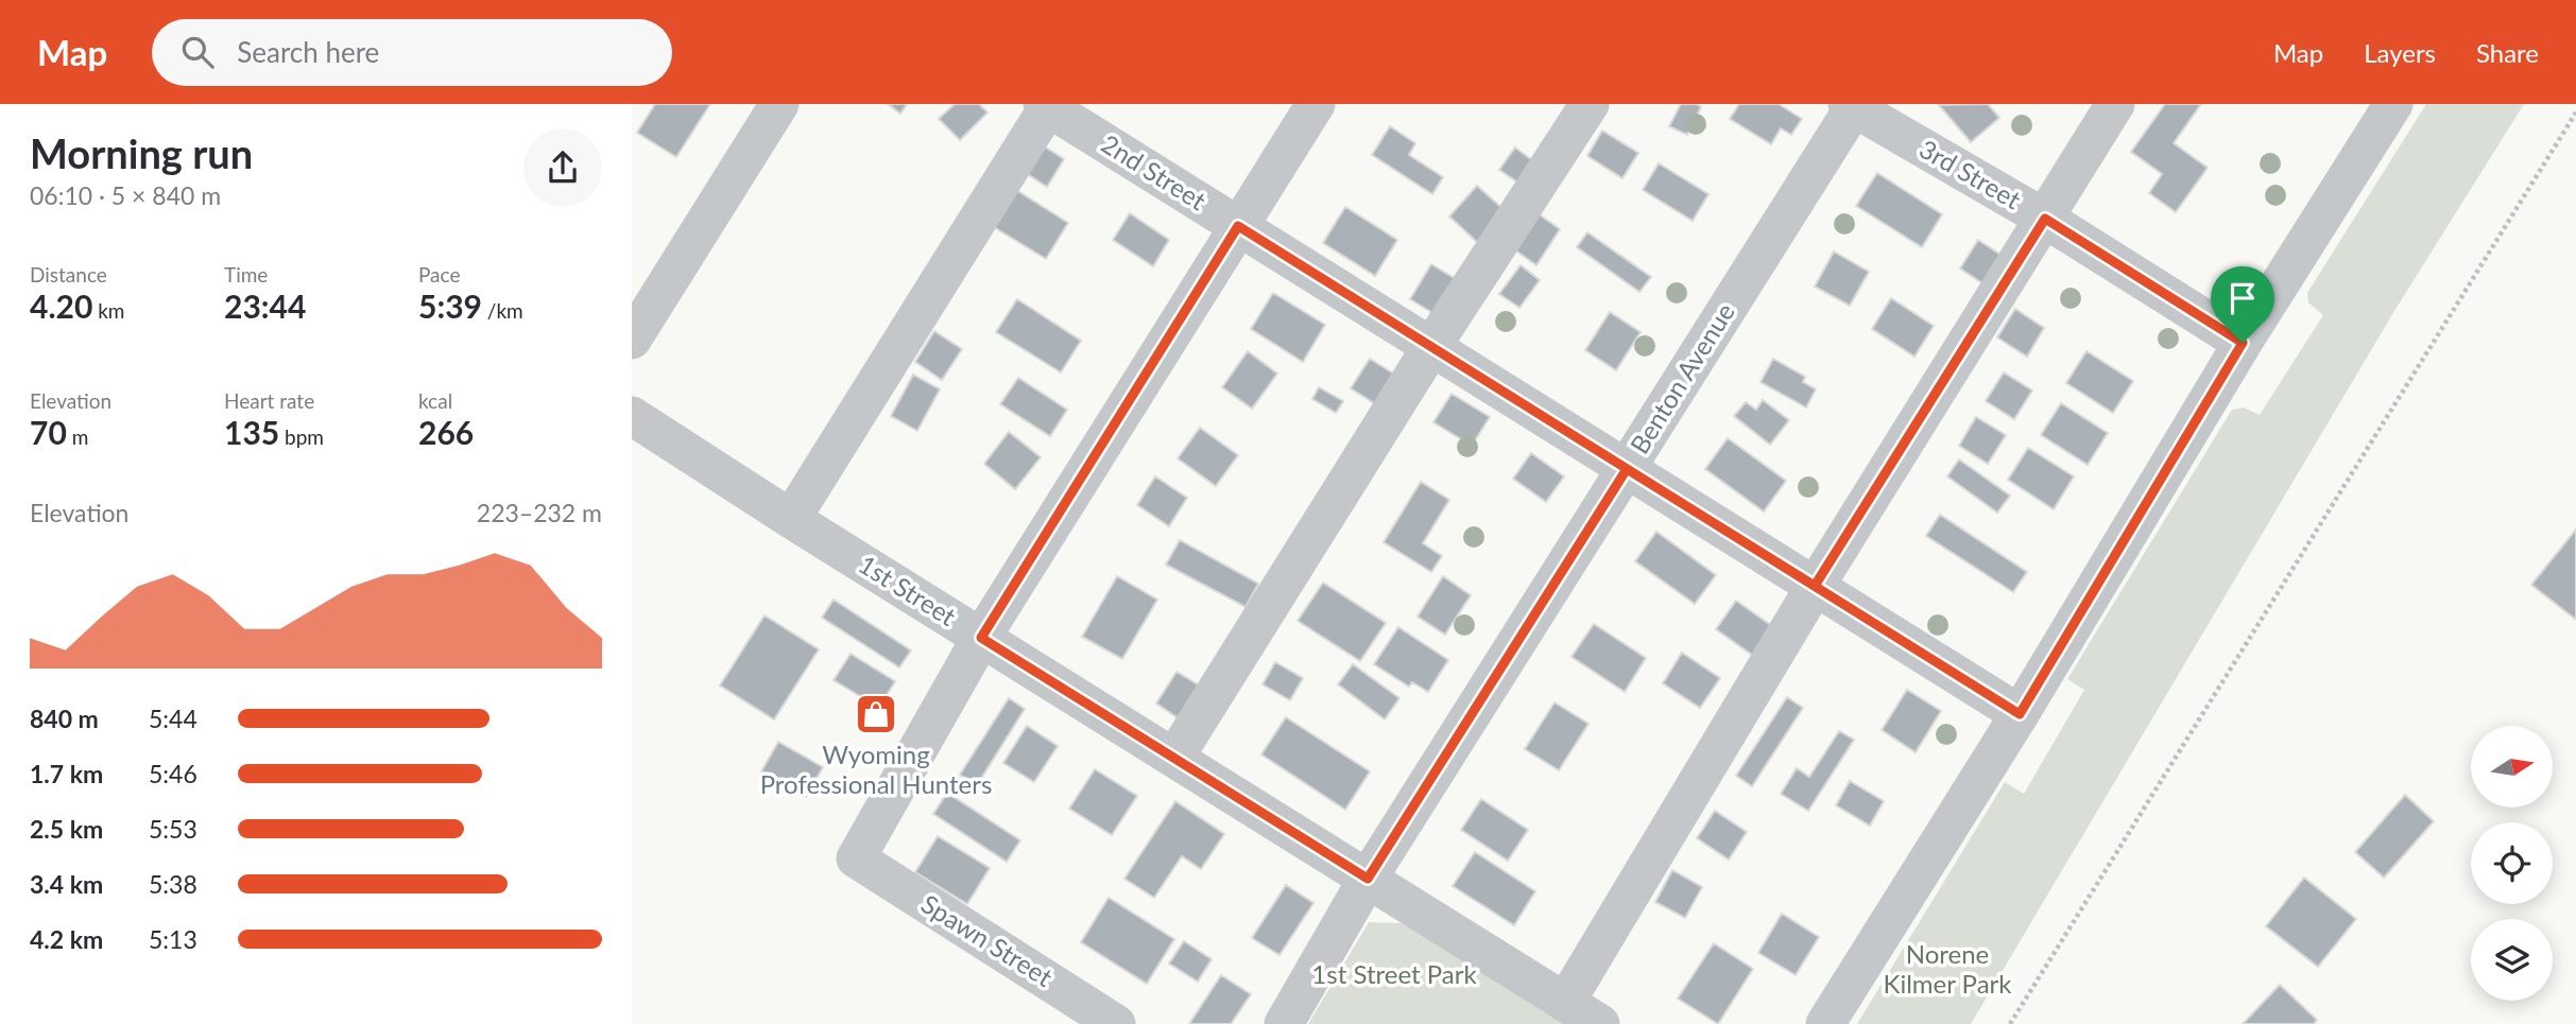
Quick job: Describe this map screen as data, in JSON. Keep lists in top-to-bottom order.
{
  "streets": {
    "street": [
      "2nd Street",
      "3rd Street",
      "Benton Avenue",
      "1st Street",
      "Spawn Street"
    ]
  },
  "crossings": [
    ["2nd Street", "Benton Avenue"],
    ["3rd Street", "Benton Avenue"],
    ["Benton Avenue", "1st Street"],
    ["1st Street", "Spawn Street"]
  ],
  "parks": ["Norene Kilmer Park", "1st Street Park"],
  "places": {
    "shop": ["Wyoming Professional Hunters"]
  },
  "north": "right",
  "page": {
    "header": "Map",
    "search": "Search here",
    "nav": ["Map", "Layers", "Share"],
    "heading": ["Morning run", "06:10 · 5 × 840 m"],
    "stats": [
      ["Distance", "4.20 km"],
      ["Time", "23:44"],
      ["Pace", "5:39 /km"],
      ["Elevation", "70 m"],
      ["Heart rate", "135 bpm"],
      ["kcal", "266"]
    ],
    "chart": ["Elevation", "223–232 m"],
    "list": [
      {
        "name": "840 m",
        "note": "5:44"
      },
      {
        "name": "1.7 km",
        "note": "5:46"
      },
      {
        "name": "2.5 km",
        "note": "5:53"
      },
      {
        "name": "3.4 km",
        "note": "5:38"
      },
      {
        "name": "4.2 km",
        "note": "5:13"
      }
    ]
  }
}
